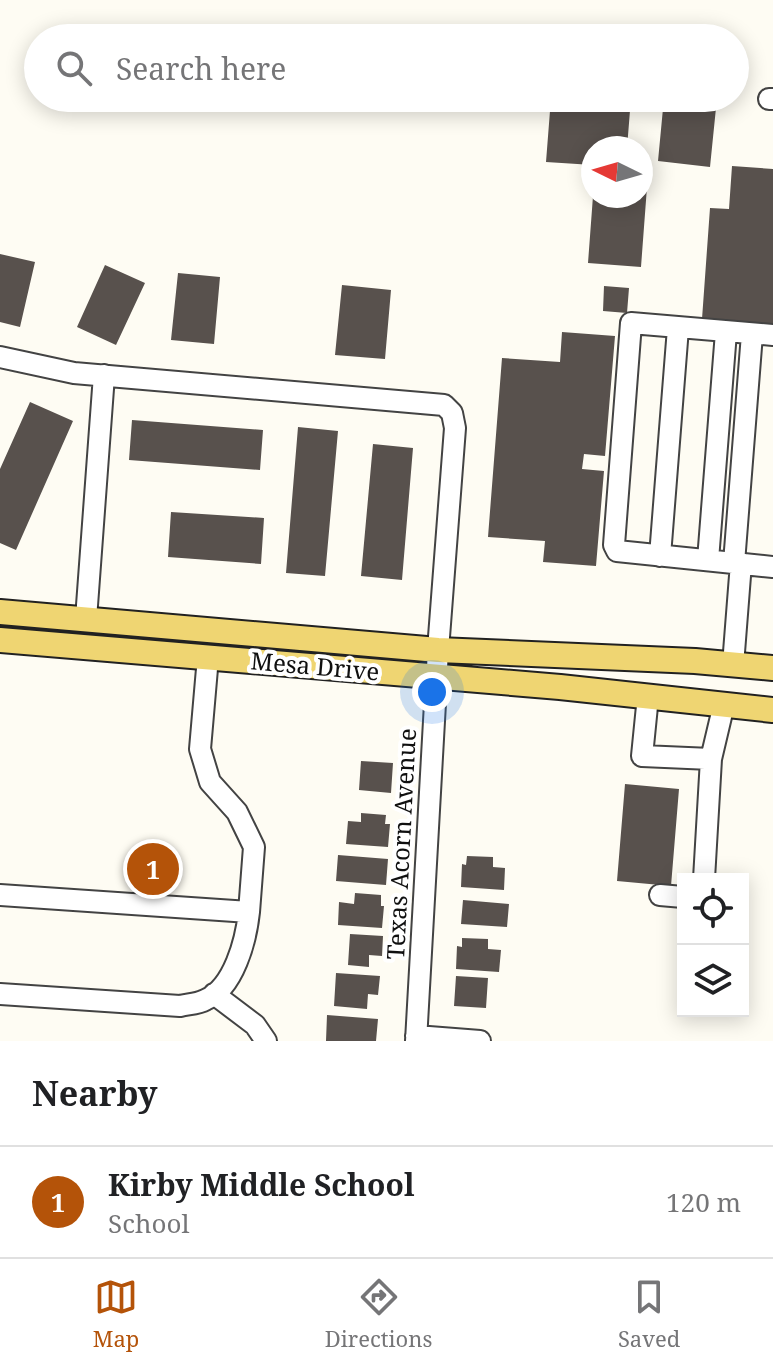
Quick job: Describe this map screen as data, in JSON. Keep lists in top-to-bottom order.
{
  "streets": {
    "main road": ["Mesa Drive"],
    "street": ["Texas Acorn Avenue"]
  },
  "crossings": [
    ["Mesa Drive", "Texas Acorn Avenue"]
  ],
  "north": "left",
  "page": {
    "search": "Search here",
    "pins": "1",
    "heading": "Nearby",
    "list": [
      {
        "mark": "1",
        "name": "Kirby Middle School",
        "note": "School",
        "value": "120 m"
      }
    ],
    "nav": ["Map", "Directions", "Saved"]
  }
}
